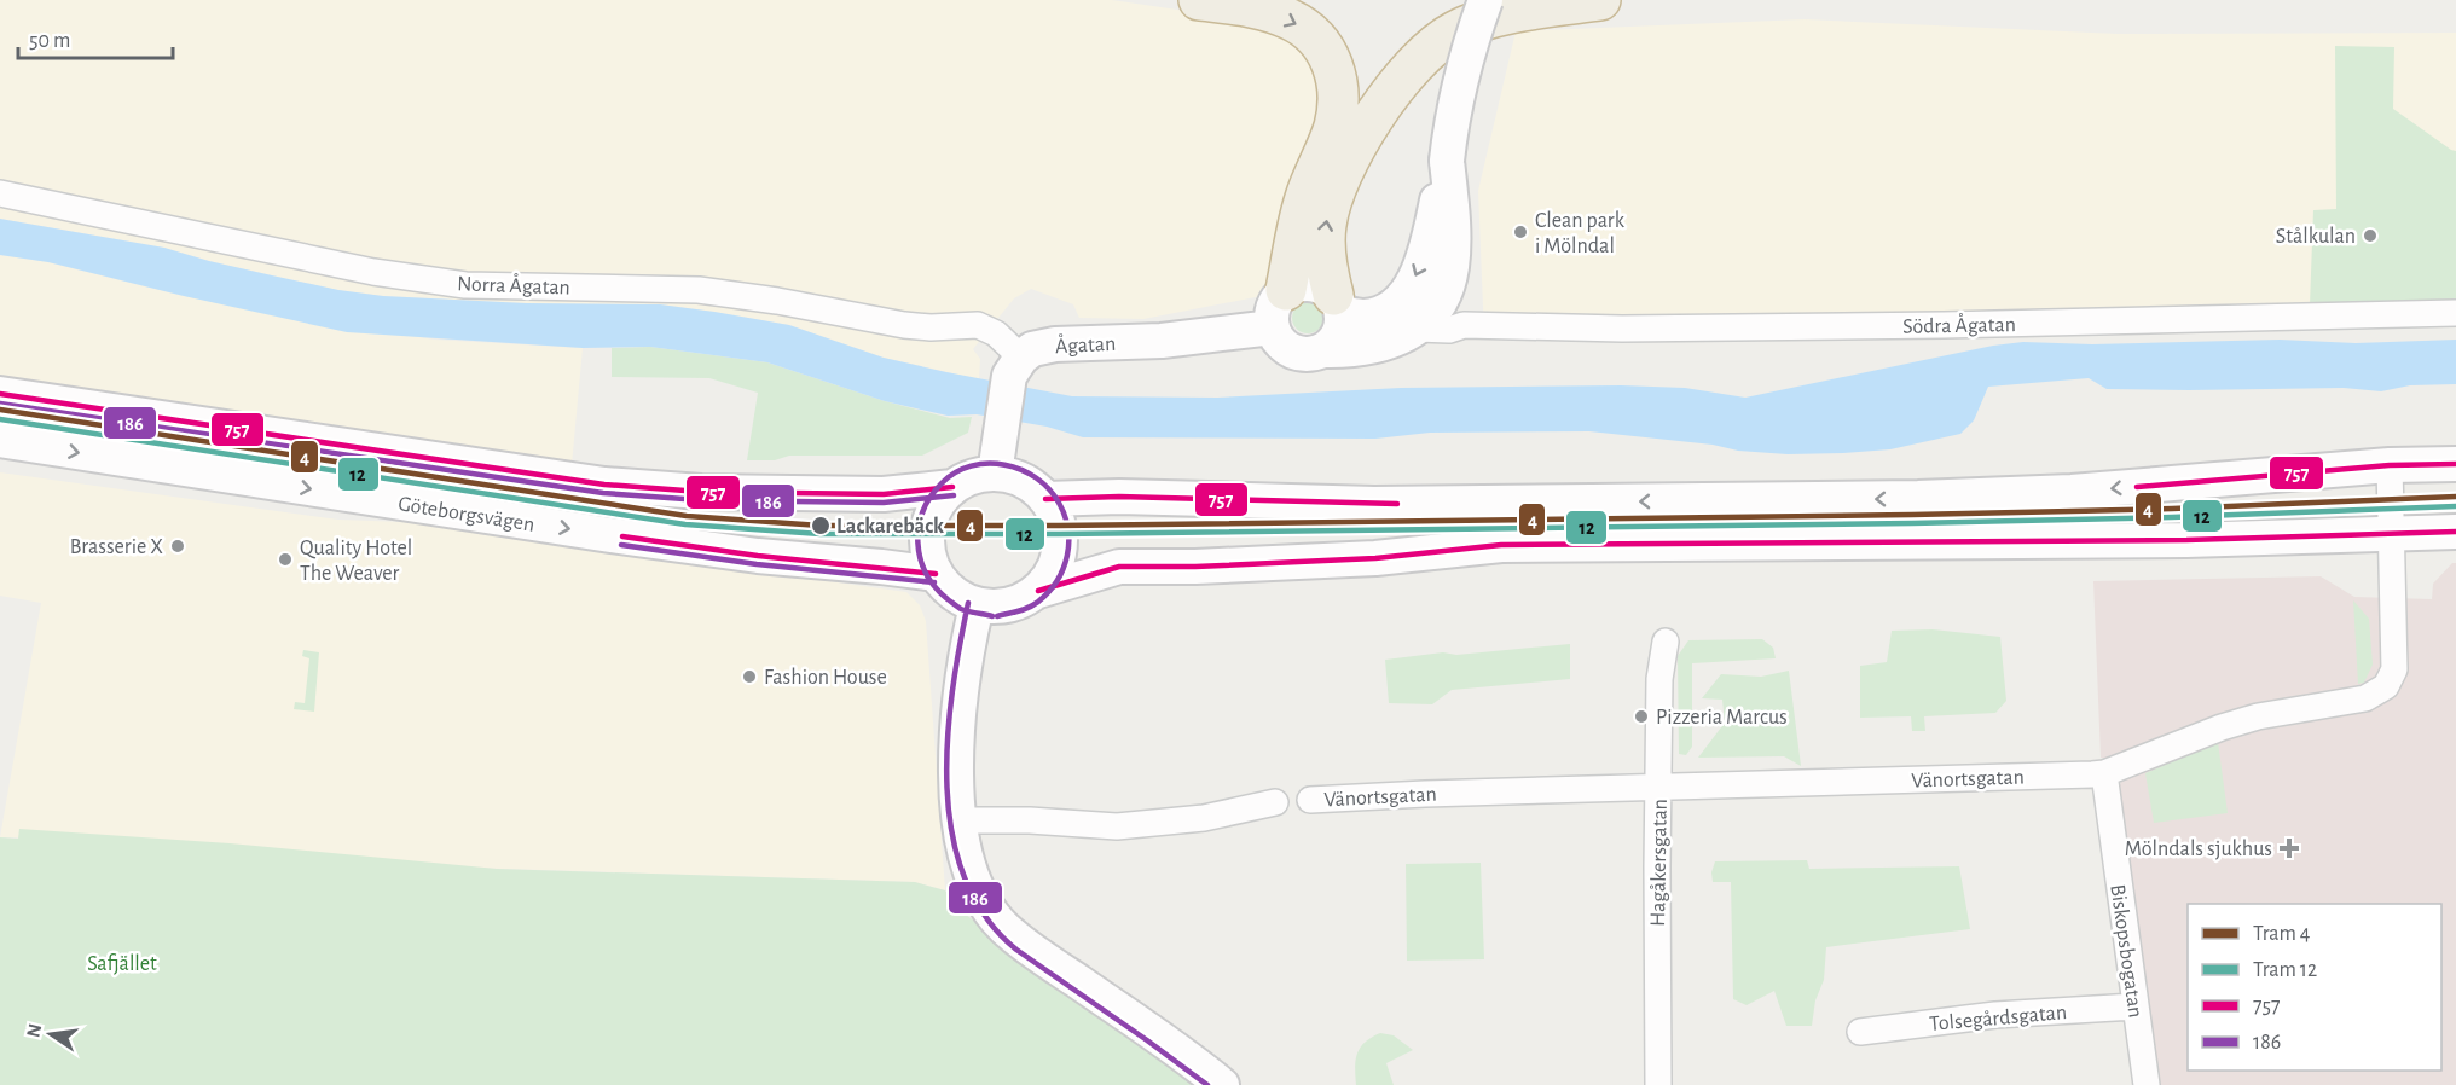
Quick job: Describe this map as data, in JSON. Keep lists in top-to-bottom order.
{
  "streets": {
    "main road": ["Ågatan", "Göteborgsvägen"],
    "street": [
      "Norra Ågatan",
      "Södra Ågatan",
      "Vänortsgatan",
      "Hagåkersgatan",
      "Biskopsbogatan",
      "Tolsegårdsgatan"
    ]
  },
  "crossings": [
    ["Norra Ågatan", "Ågatan"],
    ["Vänortsgatan", "Hagåkersgatan"],
    ["Vänortsgatan", "Biskopsbogatan"],
    ["Biskopsbogatan", "Tolsegårdsgatan"]
  ],
  "parks": ["Safjället"],
  "places": {
    "other": [
      "Clean park i Mölndal",
      "Stålkulan",
      "Lackarebäck",
      "Brasserie X",
      "Quality Hotel The Weaver",
      "Fashion House",
      "Pizzeria Marcus"
    ],
    "health": ["Mölndals sjukhus"]
  },
  "lines": [
    "transit line 757",
    "transit line 186",
    "tram line 4",
    "tram line 12"
  ],
  "legend": [
    "Tram 4",
    "Tram 12",
    "757",
    "186"
  ],
  "scale_bar": "50 m",
  "north": "left"
}
